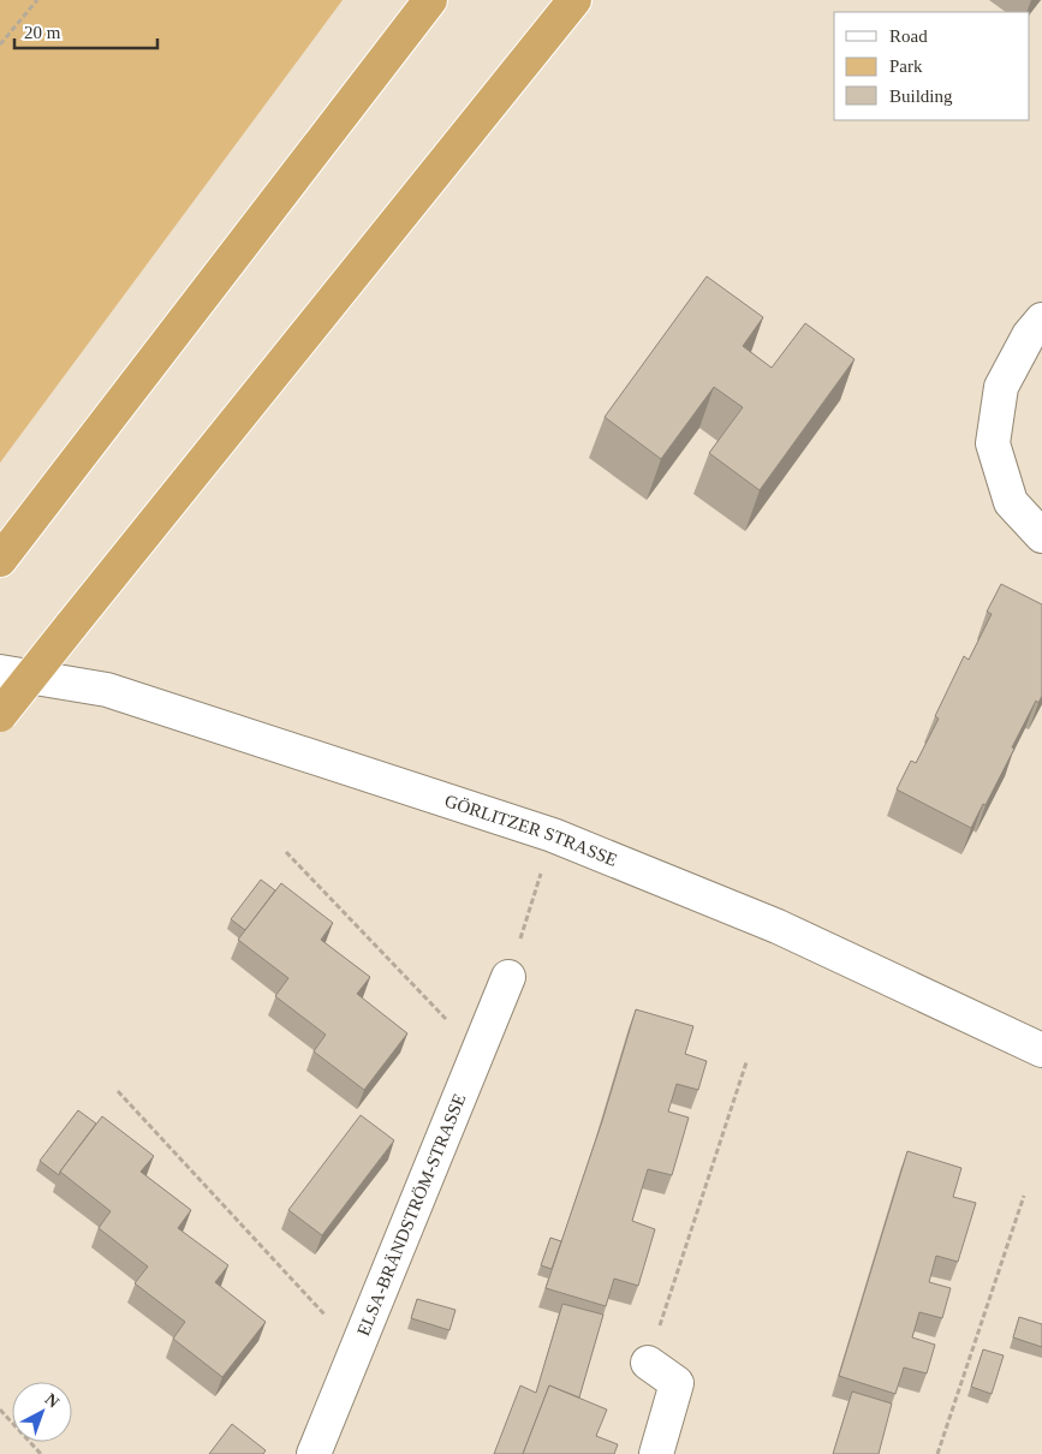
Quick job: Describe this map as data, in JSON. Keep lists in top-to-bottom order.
{
  "streets": {
    "street": ["GÖRLITZER STRASSE", "ELSA-BRÄNDSTRÖM-STRASSE"]
  },
  "legend": ["Road", "Park", "Building"],
  "scale_bar": "20 m",
  "north": "top right"
}
